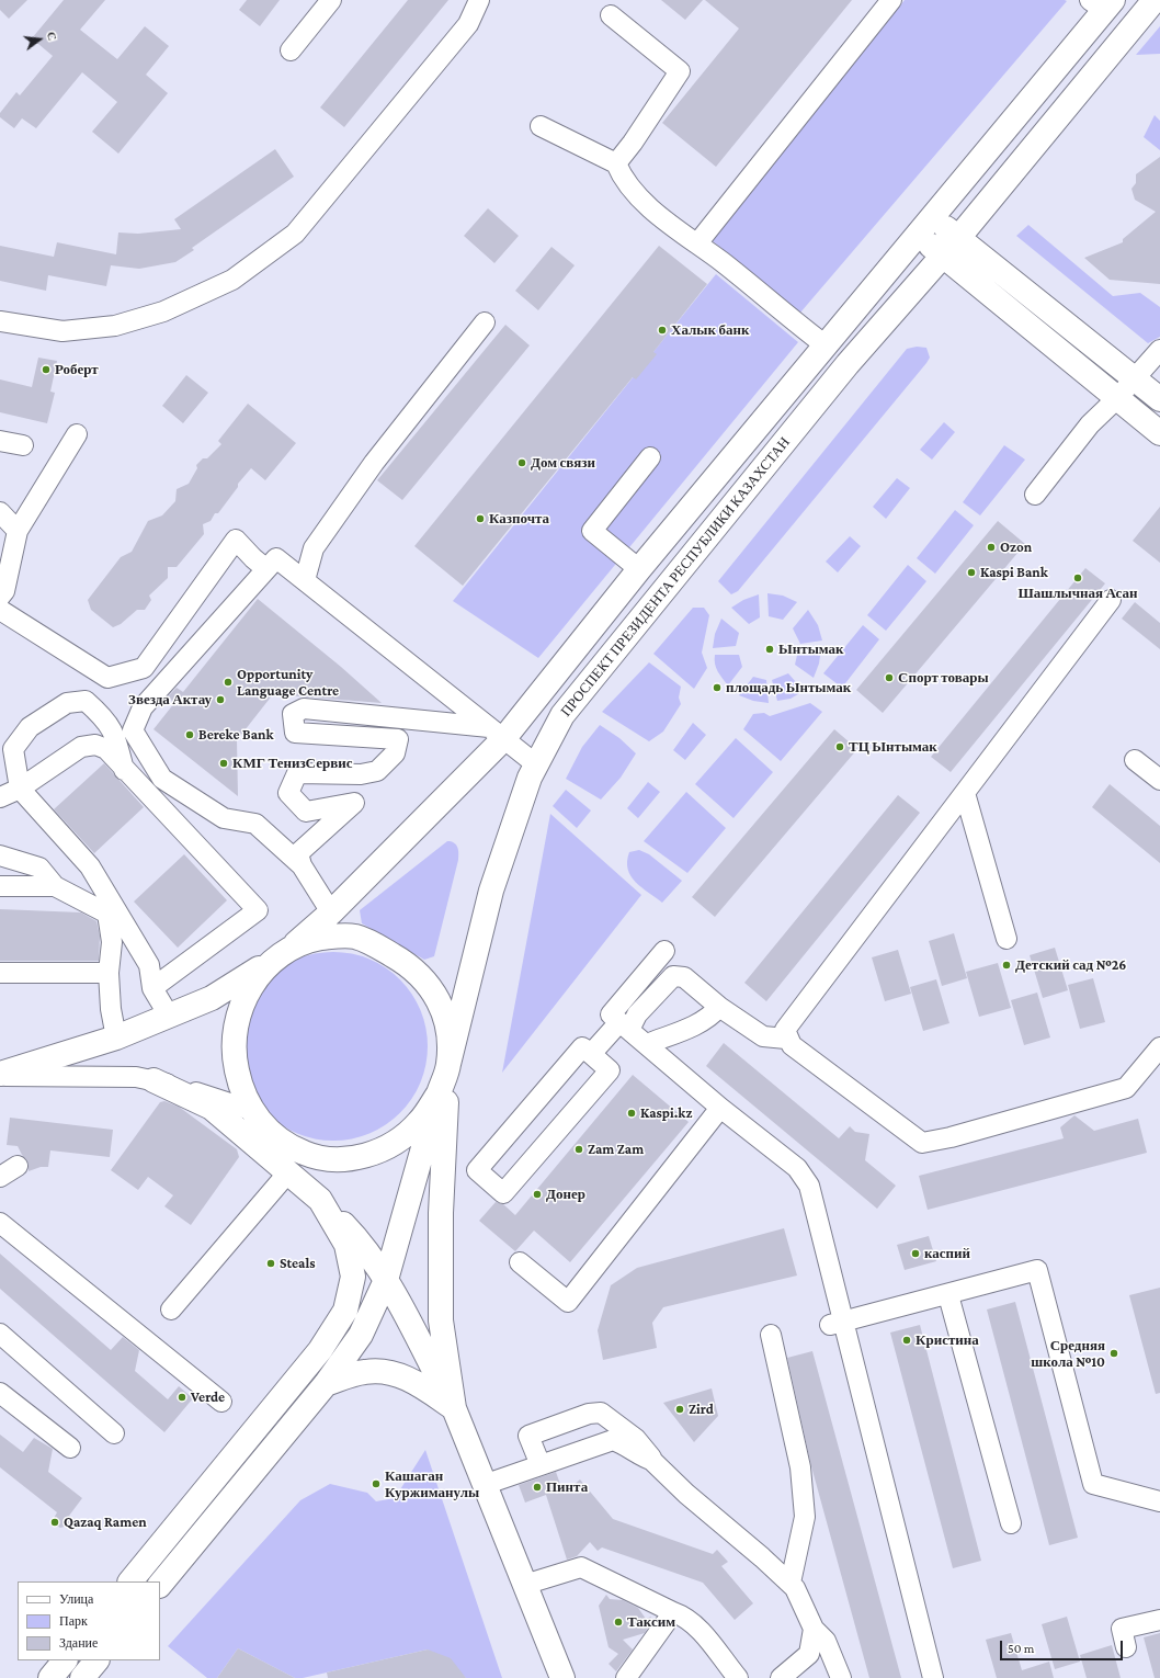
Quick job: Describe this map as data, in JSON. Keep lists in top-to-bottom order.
{
  "streets": {
    "main road": ["ПРОСПЕКТ ПРЕЗИДЕНТА РЕСПУБЛИКИ КАЗАХСТАН"]
  },
  "places": [
    "Халык банк",
    "Роберт",
    "Дом связи",
    "Казпочта",
    "Ozon",
    "Kaspi Bank",
    "Шашлычная Асан",
    "Ынтымак",
    "Спорт товары",
    "Opportunity Language Centre",
    "площадь Ынтымак",
    "Звезда Актау",
    "Bereke Bank",
    "ТЦ Ынтымак",
    "КМГ ТенизСервис",
    "Детский сад №26",
    "Kaspi.kz",
    "Zam Zam",
    "Донер",
    "каспий",
    "Steals",
    "Кристина",
    "Средняя школа №10",
    "Verde",
    "Zird",
    "Кашаган Куржиманулы",
    "Пинта",
    "Qazaq Ramen",
    "Таксим"
  ],
  "legend": ["Улица", "Парк", "Здание"],
  "scale_bar": "50 m",
  "north": "right"
}
